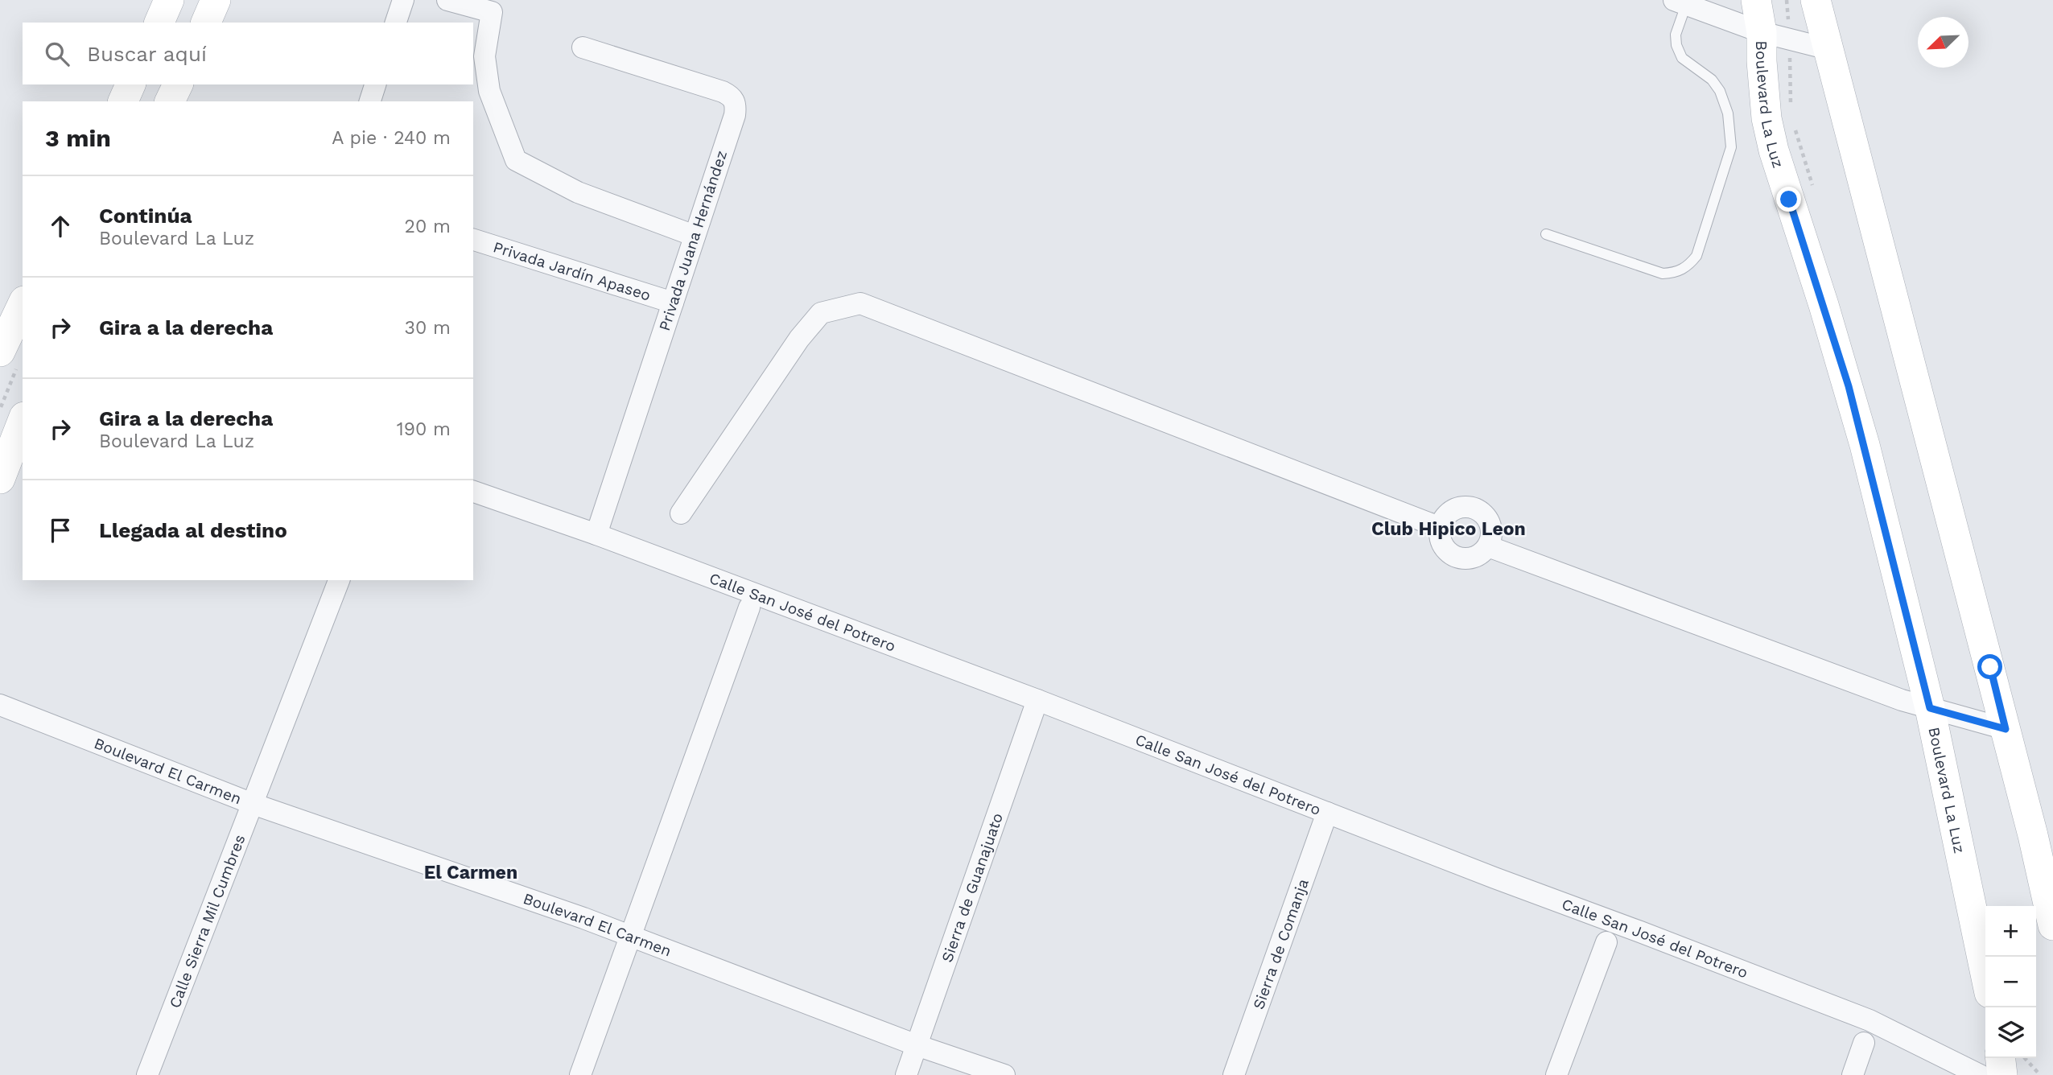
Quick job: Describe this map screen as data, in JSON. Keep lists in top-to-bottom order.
{
  "streets": {
    "main road": ["Boulevard La Luz"],
    "street": [
      "Privada Juana Hernández",
      "Privada Jardín Apaseo",
      "Calle San José del Potrero",
      "Boulevard El Carmen",
      "Sierra de Guanajuato",
      "Calle Sierra Mil Cumbres",
      "Sierra de Comanja"
    ]
  },
  "crossings": [
    ["Privada Juana Hernández", "Privada Jardín Apaseo"],
    ["Privada Juana Hernández", "Calle San José del Potrero"],
    ["Calle San José del Potrero", "Sierra de Guanajuato"],
    ["Calle San José del Potrero", "Sierra de Comanja"],
    ["Boulevard El Carmen", "Sierra de Guanajuato"],
    ["Boulevard El Carmen", "Calle Sierra Mil Cumbres"]
  ],
  "districts": ["Club Hipico Leon", "El Carmen"],
  "north": "bottom left",
  "page": {
    "search": "Buscar aquí",
    "heading": ["3 min", "A pie · 240 m"],
    "list": [
      ["Continúa", "Boulevard La Luz", "20 m"],
      ["Gira a la derecha", "30 m"],
      ["Gira a la derecha", "Boulevard La Luz", "190 m"],
      "Llegada al destino"
    ],
    "map_buttons": ["+", "−"]
  }
}
